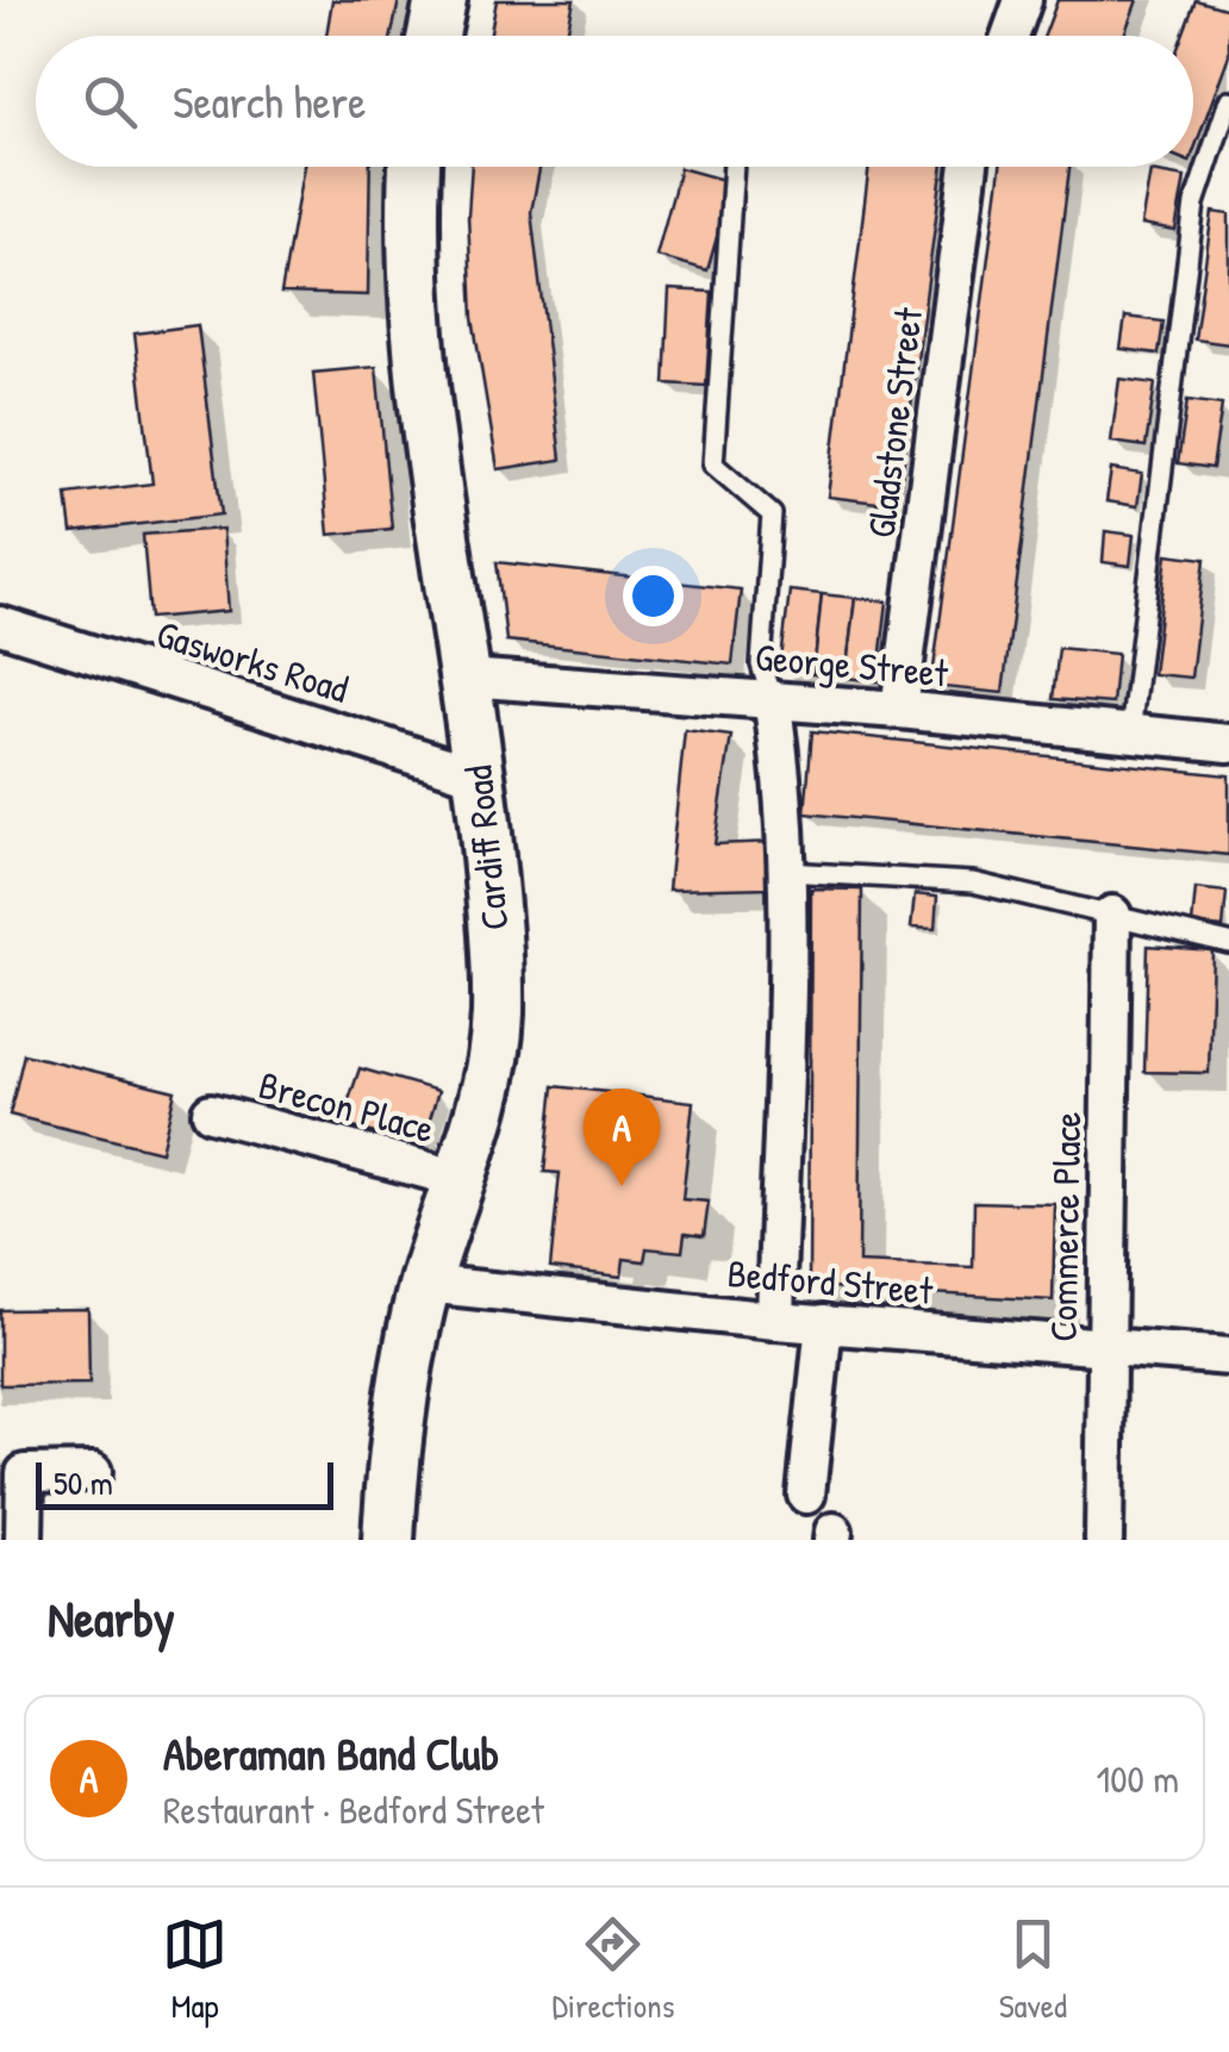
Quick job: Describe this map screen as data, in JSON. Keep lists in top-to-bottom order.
{
  "streets": {
    "main road": ["Cardiff Road"],
    "street": [
      "Gladstone Street",
      "Gasworks Road",
      "George Street",
      "Brecon Place",
      "Commerce Place",
      "Bedford Street"
    ]
  },
  "crossings": [
    ["Gladstone Street", "George Street"],
    ["Gasworks Road", "Cardiff Road"],
    ["George Street", "Cardiff Road"],
    ["Cardiff Road", "Brecon Place"],
    ["Cardiff Road", "Bedford Street"],
    ["Commerce Place", "Bedford Street"]
  ],
  "scale_bar": "50 m",
  "page": {
    "search": "Search here",
    "pins": "A",
    "scale": "50 m",
    "heading": "Nearby",
    "list": [
      {
        "mark": "A",
        "name": "Aberaman Band Club",
        "note": "Restaurant · Bedford Street",
        "value": "100 m"
      }
    ],
    "nav": ["Map", "Directions", "Saved"]
  }
}
